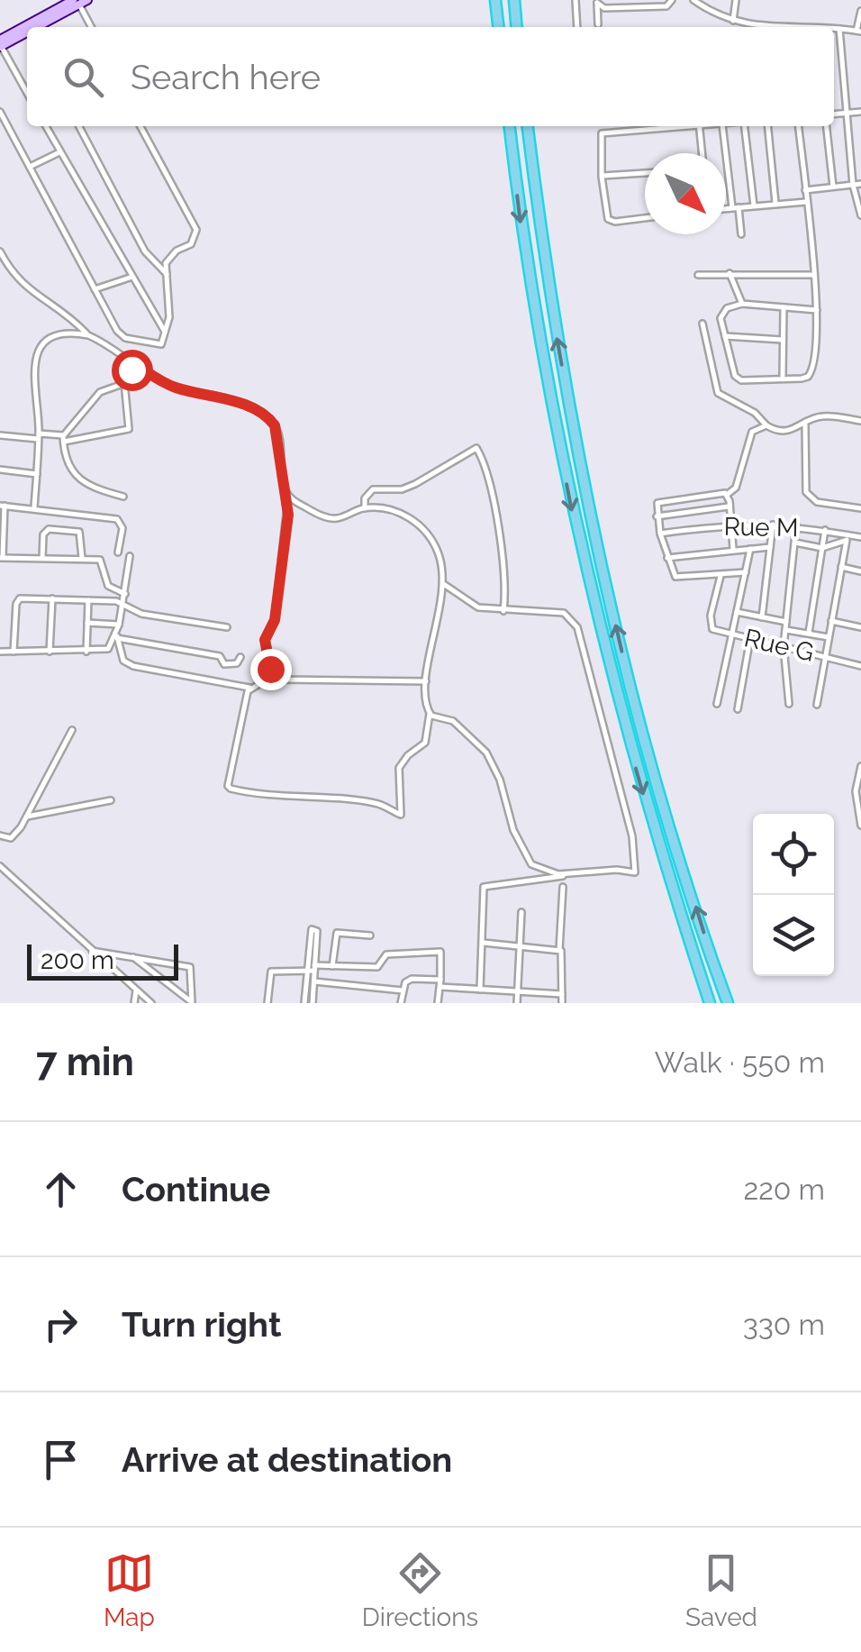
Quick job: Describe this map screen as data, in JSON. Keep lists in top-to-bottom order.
{
  "streets": {
    "street": ["Rue M", "Rue G"]
  },
  "scale_bar": "200 m",
  "north": "bottom right",
  "page": {
    "search": "Search here",
    "scale": "200 m",
    "heading": ["7 min", "Walk · 550 m"],
    "list": [
      ["Continue", "220 m"],
      ["Turn right", "330 m"],
      "Arrive at destination"
    ],
    "nav": ["Map", "Directions", "Saved"]
  }
}
